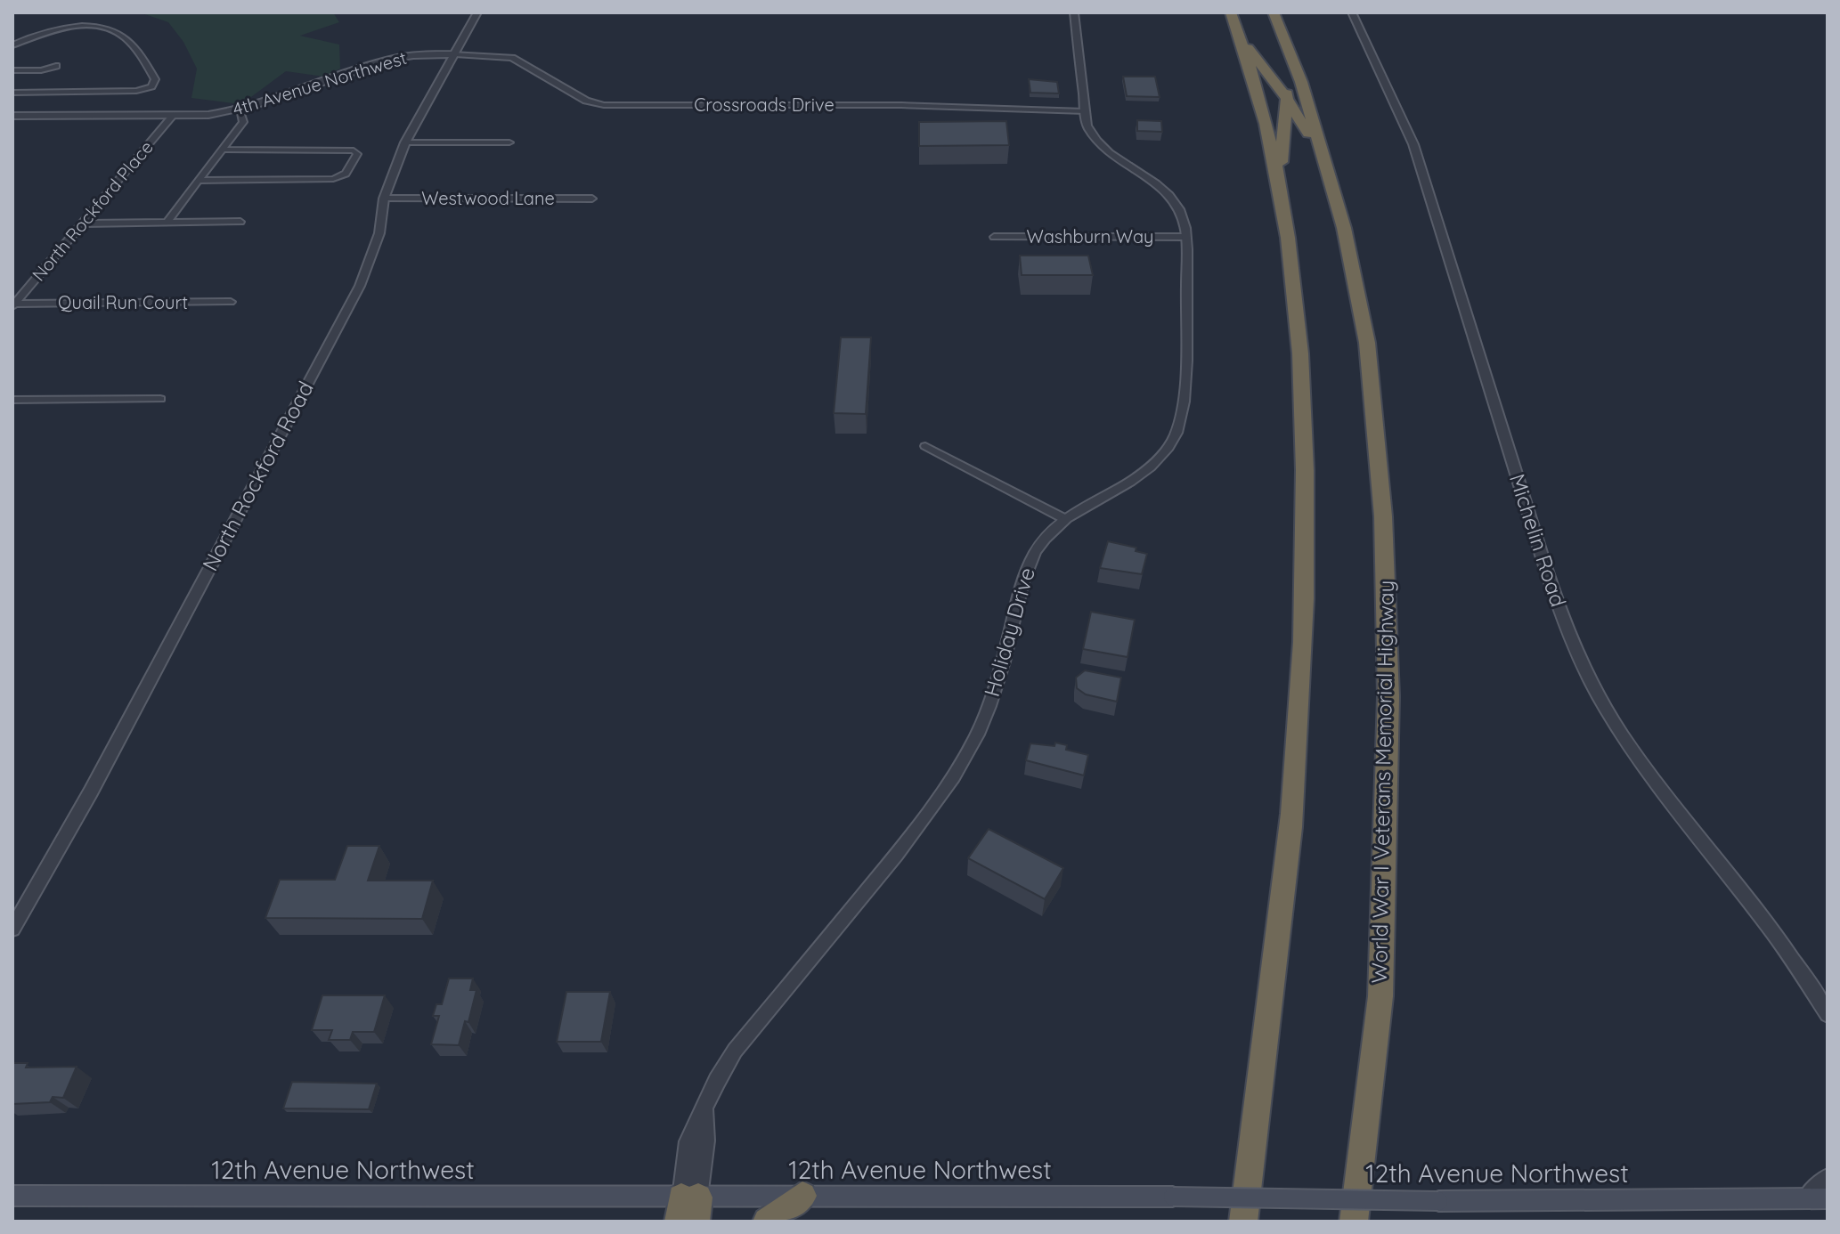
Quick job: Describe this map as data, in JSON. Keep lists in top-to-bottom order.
{
  "streets": {
    "highway": ["World War I Veterans Memorial Highway"],
    "main road": ["12th Avenue Northwest"],
    "street": [
      "4th Avenue Northwest",
      "Crossroads Drive",
      "Westwood Lane",
      "North Rockford Place",
      "Washburn Way",
      "Quail Run Court",
      "North Rockford Road",
      "Michelin Road",
      "Holiday Drive"
    ]
  },
  "crossings": [
    ["4th Avenue Northwest", "Crossroads Drive"],
    ["4th Avenue Northwest", "North Rockford Place"],
    ["4th Avenue Northwest", "North Rockford Road"],
    ["Crossroads Drive", "North Rockford Road"],
    ["Crossroads Drive", "Holiday Drive"],
    ["Westwood Lane", "North Rockford Road"],
    ["North Rockford Place", "Quail Run Court"],
    ["Washburn Way", "Holiday Drive"],
    ["Holiday Drive", "12th Avenue Northwest"]
  ]
}
